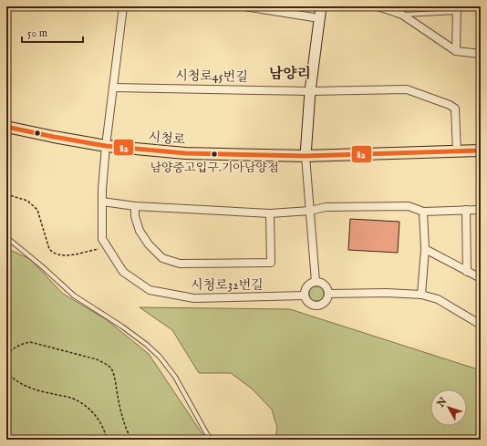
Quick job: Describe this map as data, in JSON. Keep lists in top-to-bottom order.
{
  "streets": {
    "main road": ["시청로"],
    "street": ["시청로45번길", "시청로32번길"]
  },
  "crossings": [
    ["시청로45번길", "시청로"],
    ["시청로45번길", "시청로32번길"],
    ["시청로", "시청로32번길"]
  ],
  "districts": ["남양리"],
  "places": ["남양중고입구.기아남양점"],
  "lines": ["transit line 82"],
  "scale_bar": "50 m",
  "north": "top left"
}
